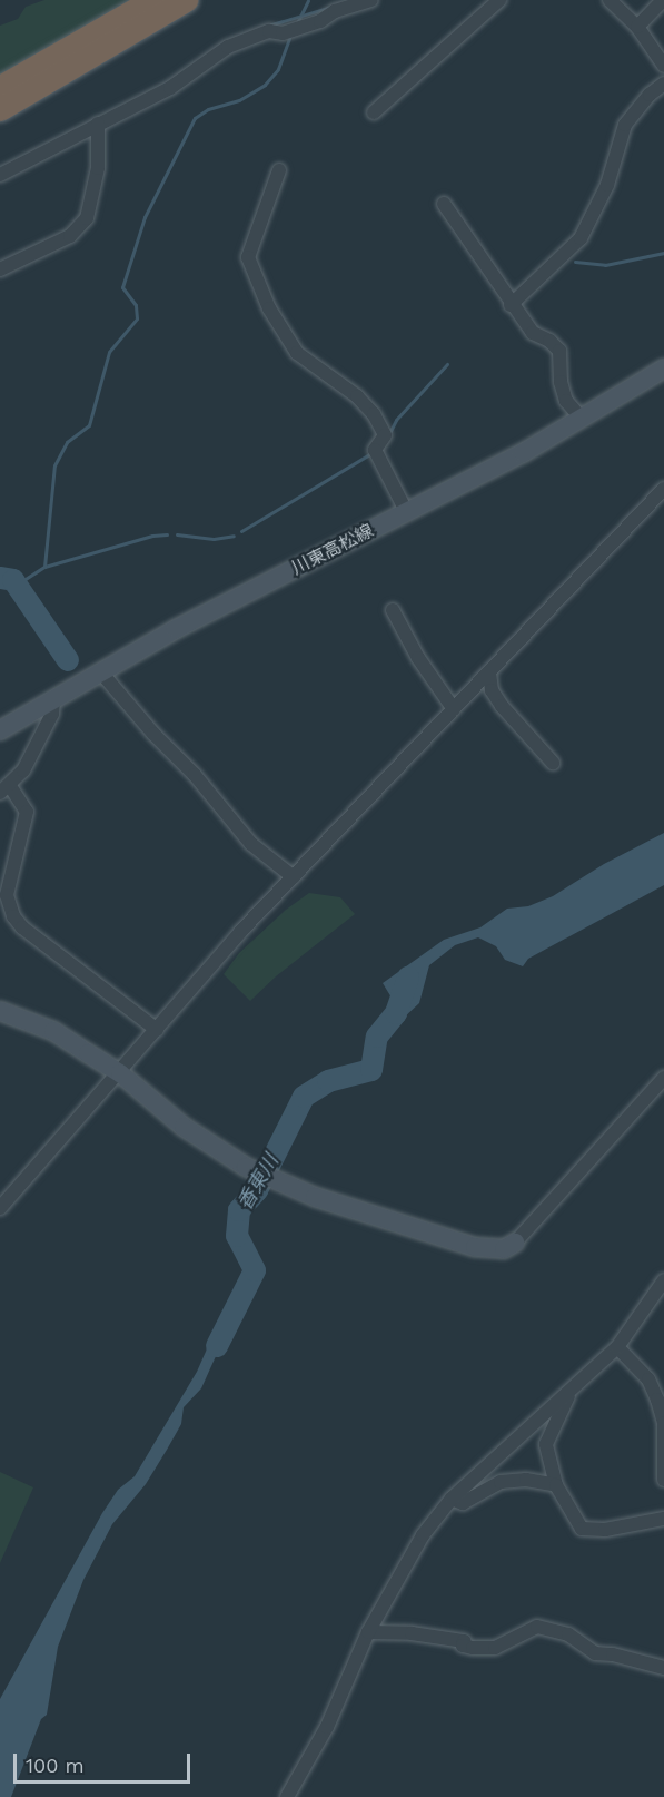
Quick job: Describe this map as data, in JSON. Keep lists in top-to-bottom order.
{
  "streets": {
    "main road": ["川東高松線"]
  },
  "water": ["香東川"],
  "scale_bar": "100 m"
}
